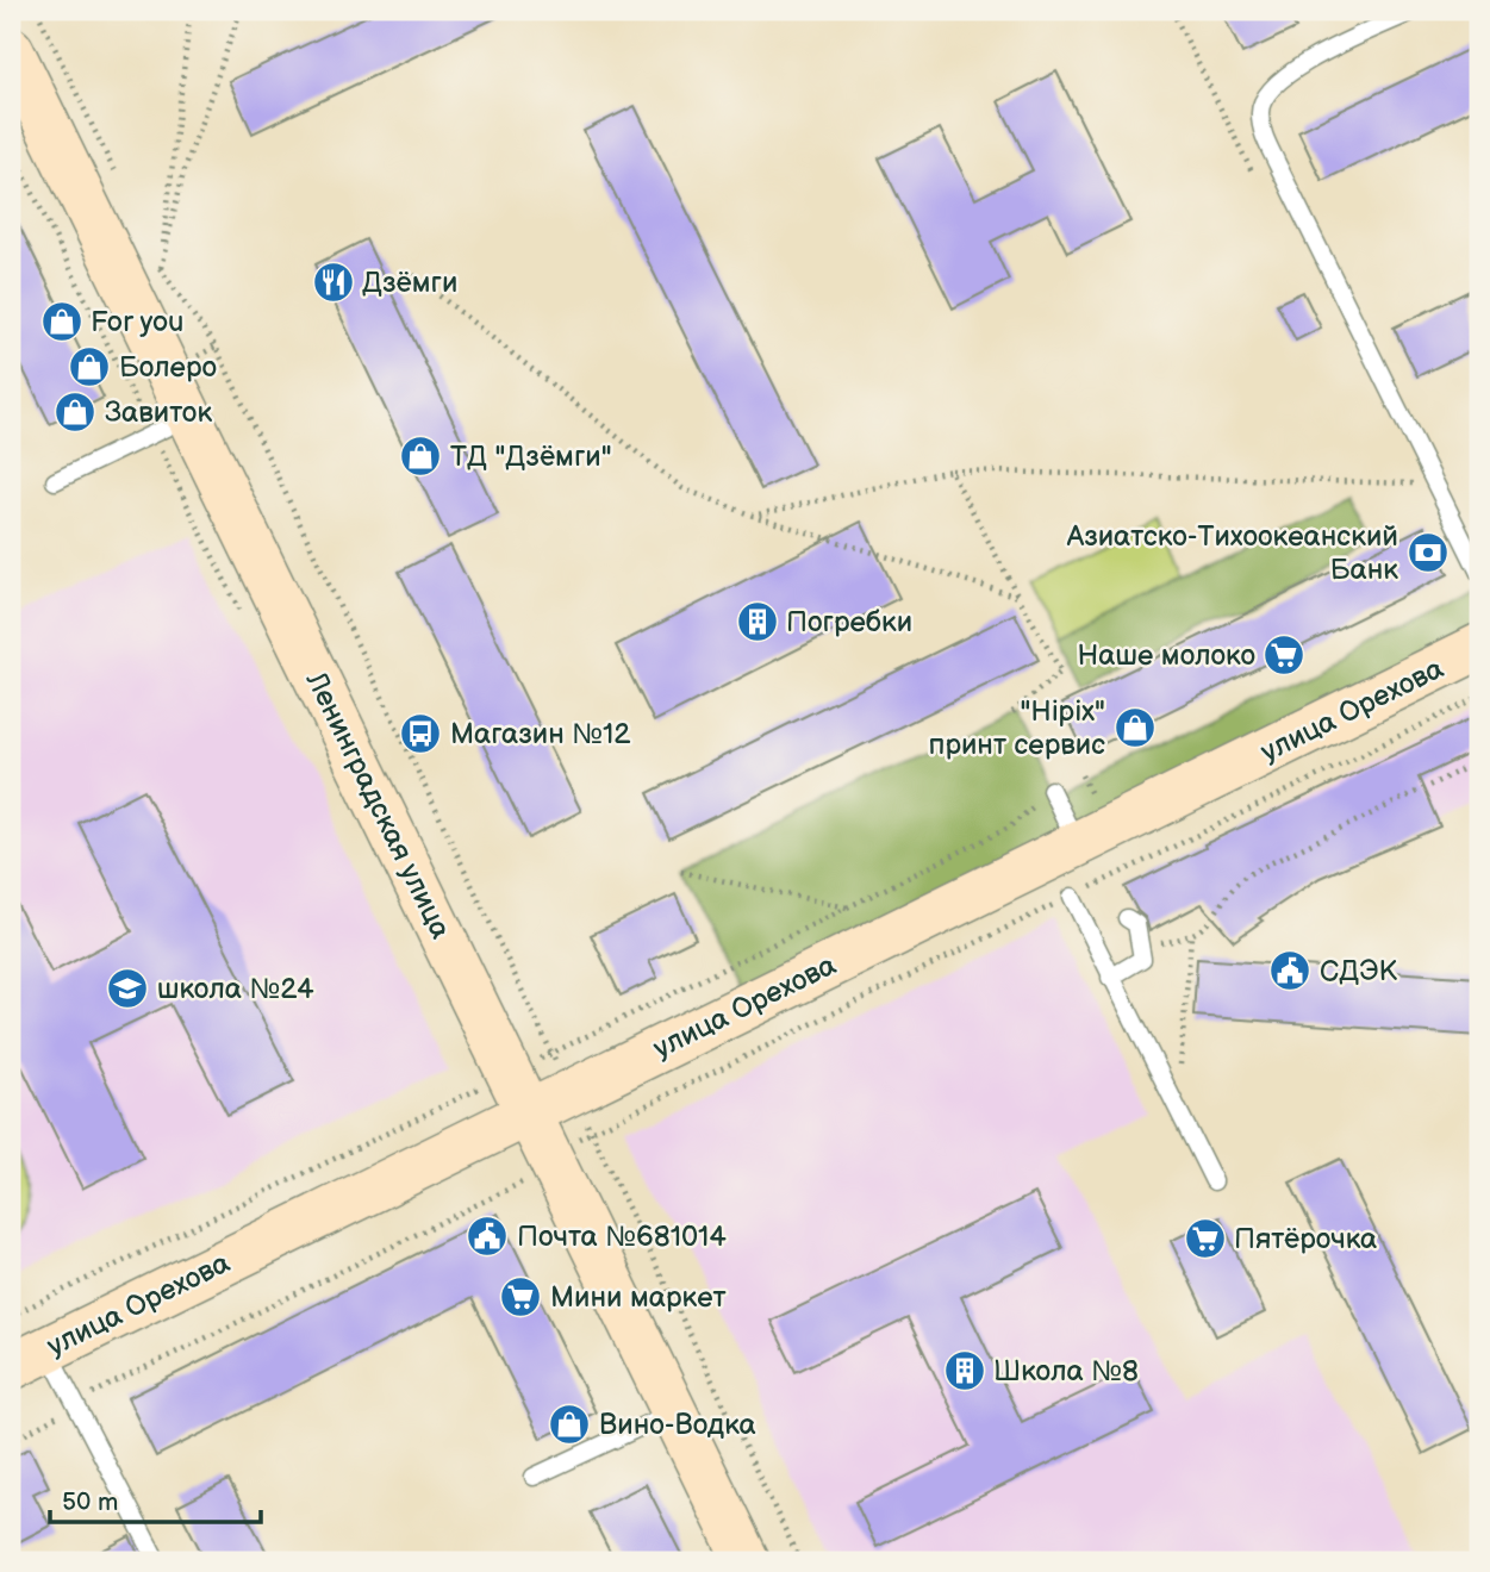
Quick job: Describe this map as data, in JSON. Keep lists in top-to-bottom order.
{
  "streets": {
    "main road": ["улица Орехова", "Ленинградская улица"]
  },
  "crossings": [
    ["улица Орехова", "Ленинградская улица"]
  ],
  "places": {
    "restaurant": ["Дзёмги"],
    "shop": [
      "For you",
      "Болеро",
      "Завиток",
      "ТД \"Дзёмги\"",
      "\"Hipix\" принт сервис",
      "Вино-Водка"
    ],
    "bank": ["Азиатско-Тихоокеанский Банк"],
    "building": ["Погребки", "Школа №8"],
    "supermarket": ["Наше молоко", "Пятёрочка", "Мини маркет"],
    "bus stop": ["Магазин №12"],
    "public building": ["СДЭК", "Почта №681014"],
    "school or university": ["школа №24"]
  },
  "scale_bar": "50 m"
}
